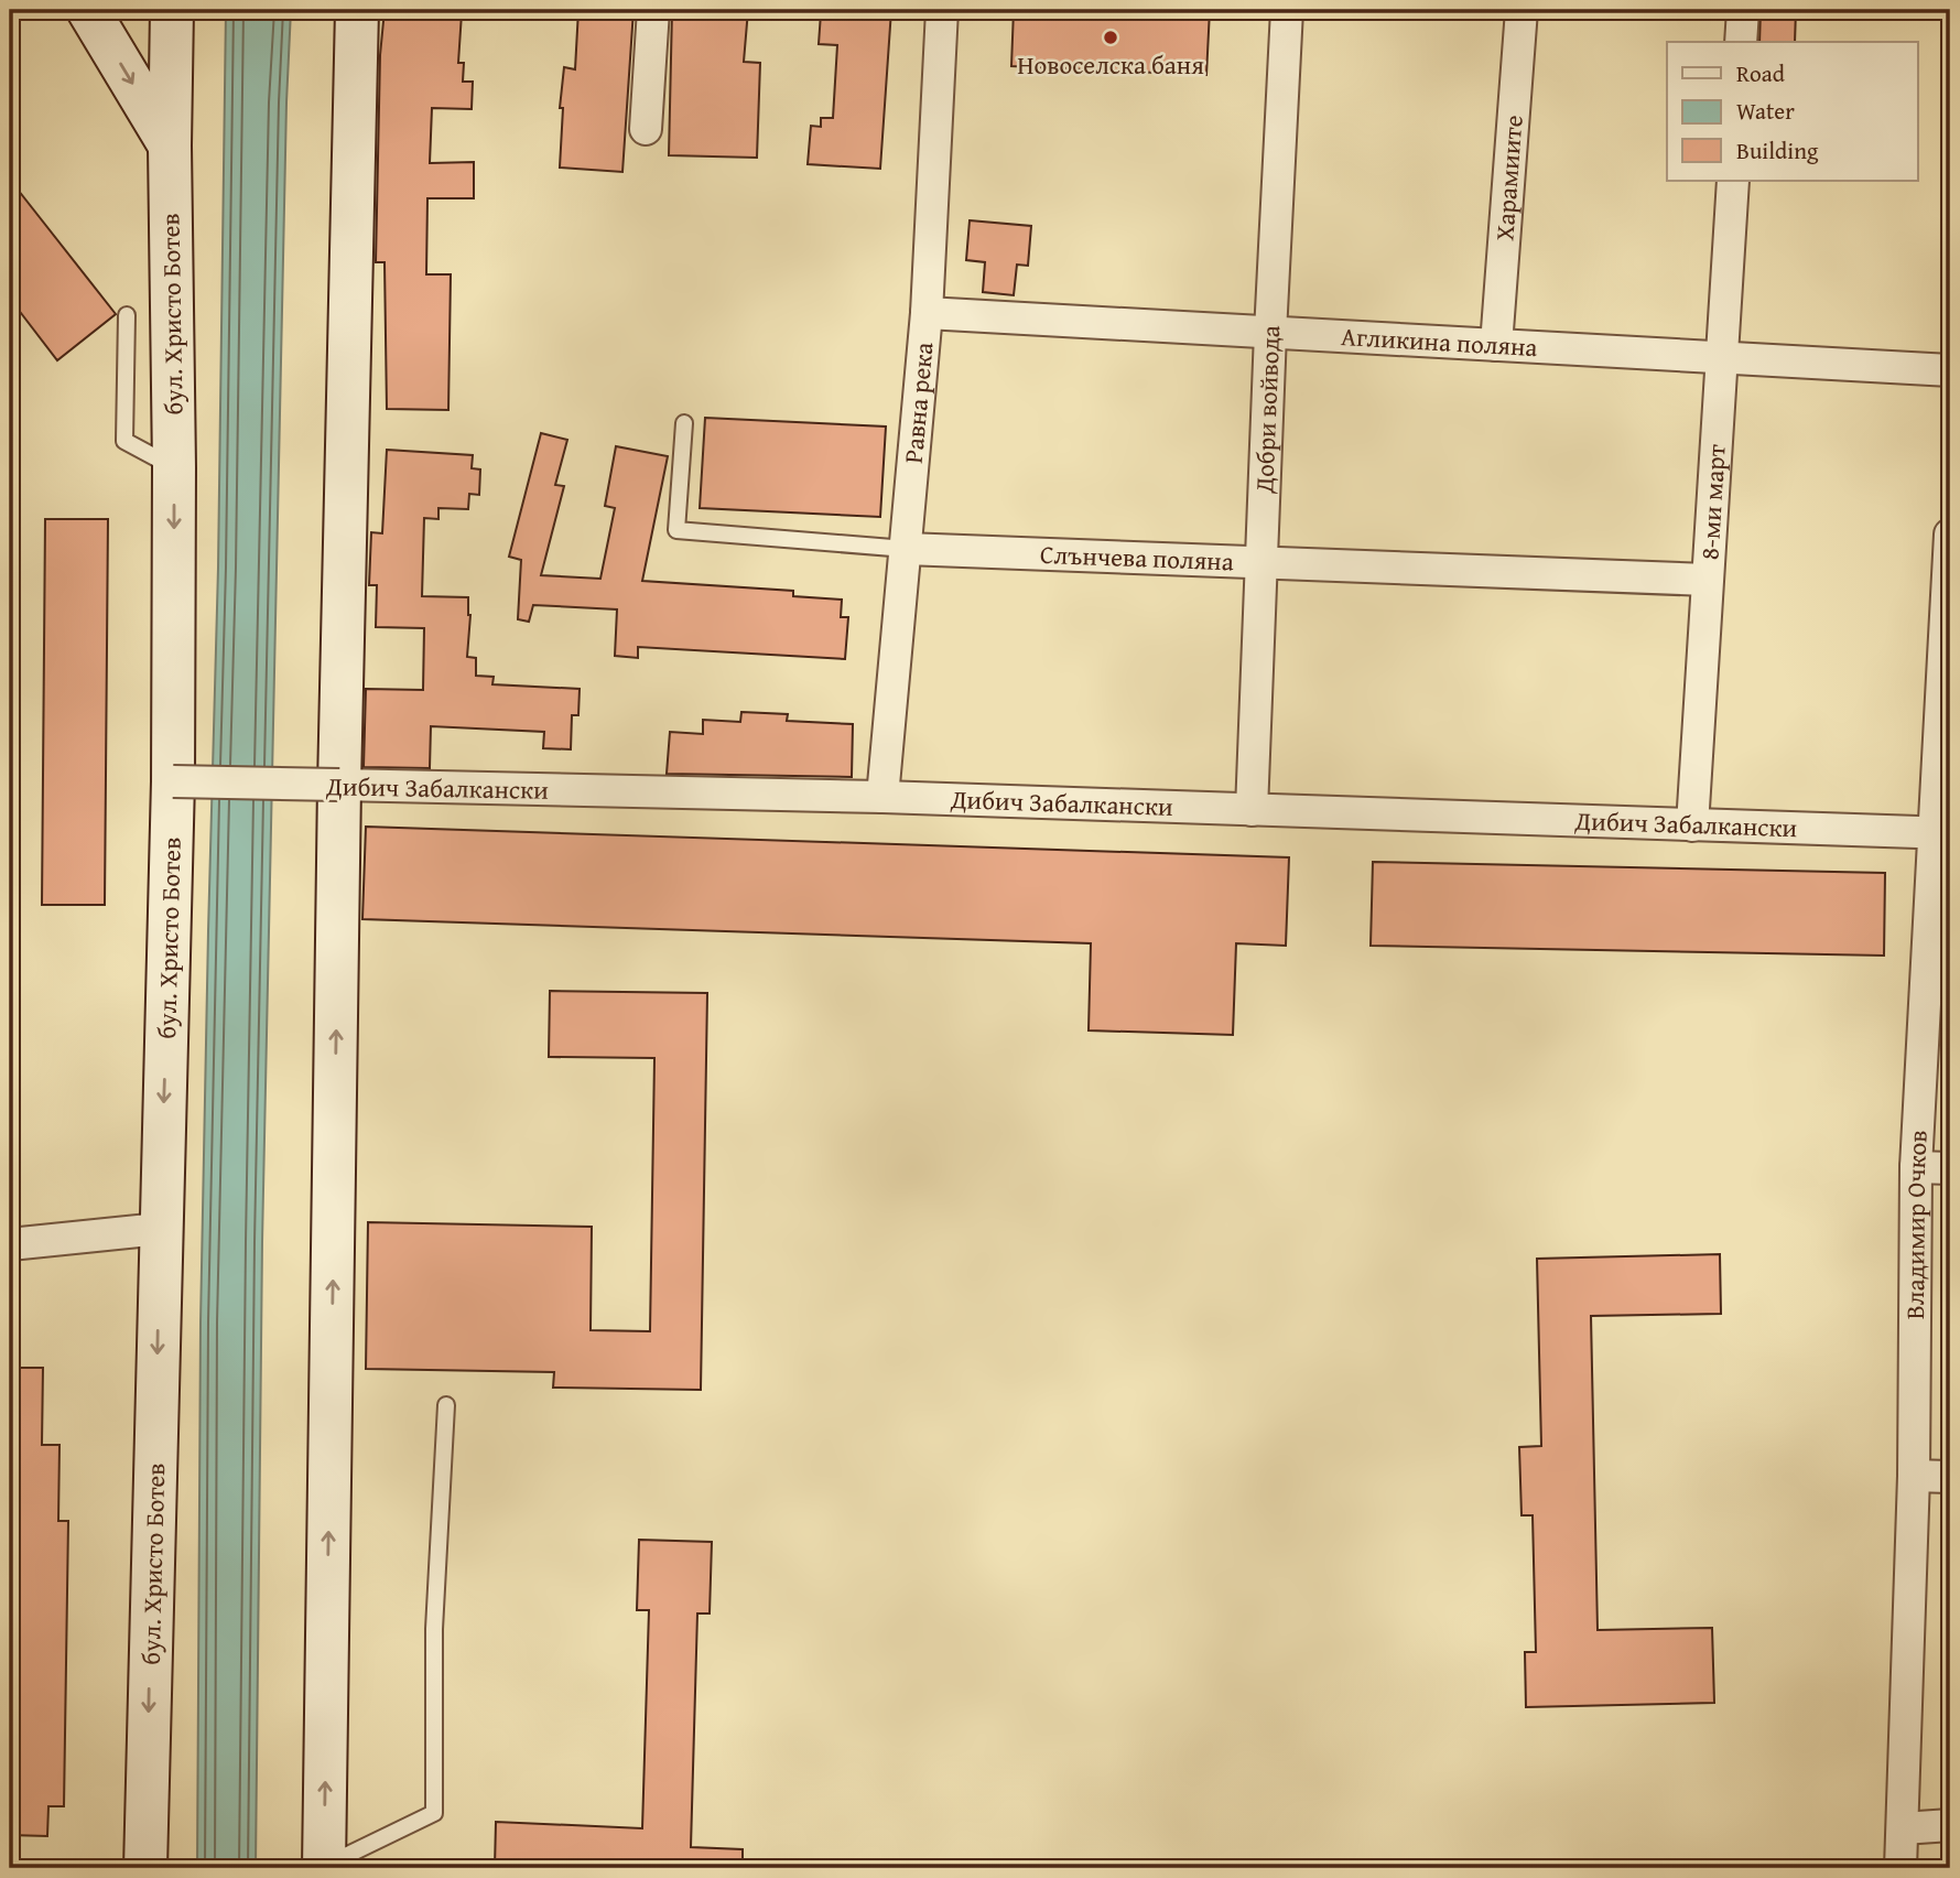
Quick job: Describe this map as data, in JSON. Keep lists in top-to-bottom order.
{
  "streets": {
    "main road": ["бул. Христо Ботев"],
    "street": [
      "Харамиите",
      "Агликина поляна",
      "Равна река",
      "Добри войвода",
      "8-ми март",
      "Слънчева поляна",
      "Дибич Забалкански",
      "Владимир Очков"
    ]
  },
  "crossings": [
    ["Харамиите", "Агликина поляна"],
    ["бул. Христо Ботев", "Дибич Забалкански"],
    ["Агликина поляна", "Равна река"],
    ["Агликина поляна", "Добри войвода"],
    ["Агликина поляна", "8-ми март"],
    ["Равна река", "Слънчева поляна"],
    ["Равна река", "Дибич Забалкански"],
    ["Добри войвода", "Слънчева поляна"],
    ["Добри войвода", "Дибич Забалкански"],
    ["8-ми март", "Слънчева поляна"],
    ["8-ми март", "Дибич Забалкански"],
    ["Дибич Забалкански", "Владимир Очков"]
  ],
  "places": ["Новоселска баня"],
  "legend": ["Road", "Water", "Building"]
}
